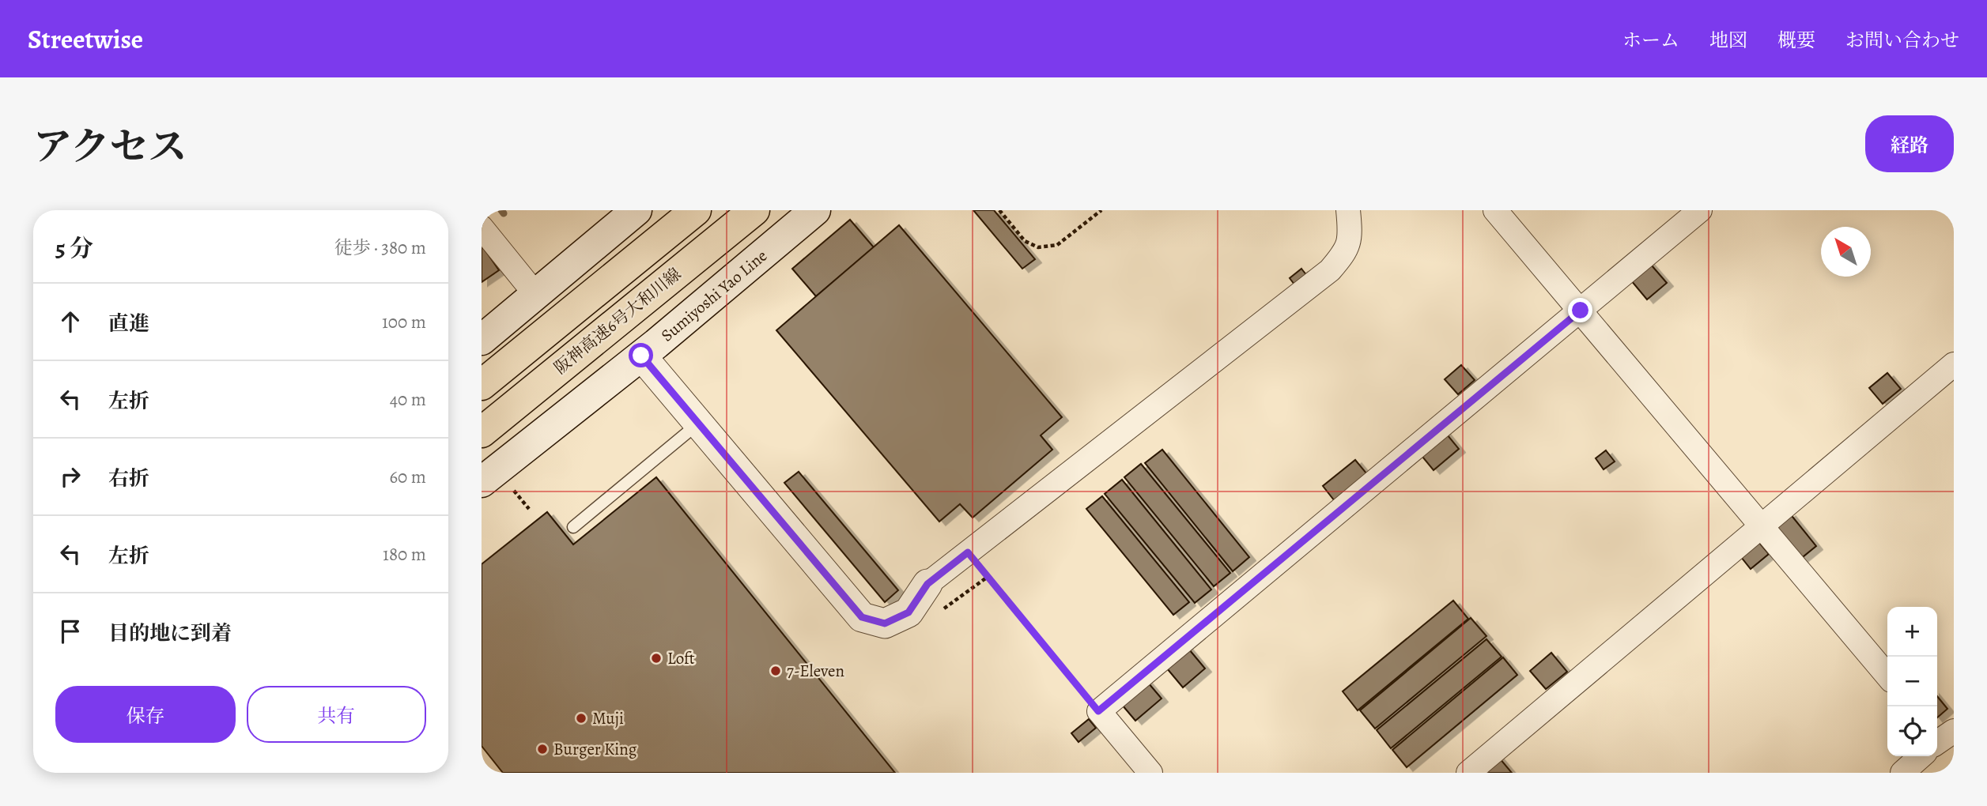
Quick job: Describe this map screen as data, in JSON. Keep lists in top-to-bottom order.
{
  "streets": {
    "highway": ["阪神高速6号大和川線"],
    "main road": ["Sumiyoshi Yao Line"]
  },
  "places": [
    "Loft",
    "7-Eleven",
    "Muji",
    "Burger King"
  ],
  "north": "top left",
  "page": {
    "header": "Streetwise",
    "nav": [
      "ホーム",
      "地図",
      "概要",
      "お問い合わせ"
    ],
    "title": "アクセス",
    "buttons": [
      "経路",
      ["保存", "共有"]
    ],
    "heading": ["5 分", "徒歩 · 380 m"],
    "list": [
      ["直進", "100 m"],
      ["左折", "40 m"],
      ["右折", "60 m"],
      ["左折", "180 m"],
      "目的地に到着"
    ],
    "map_buttons": ["+", "−"]
  }
}
